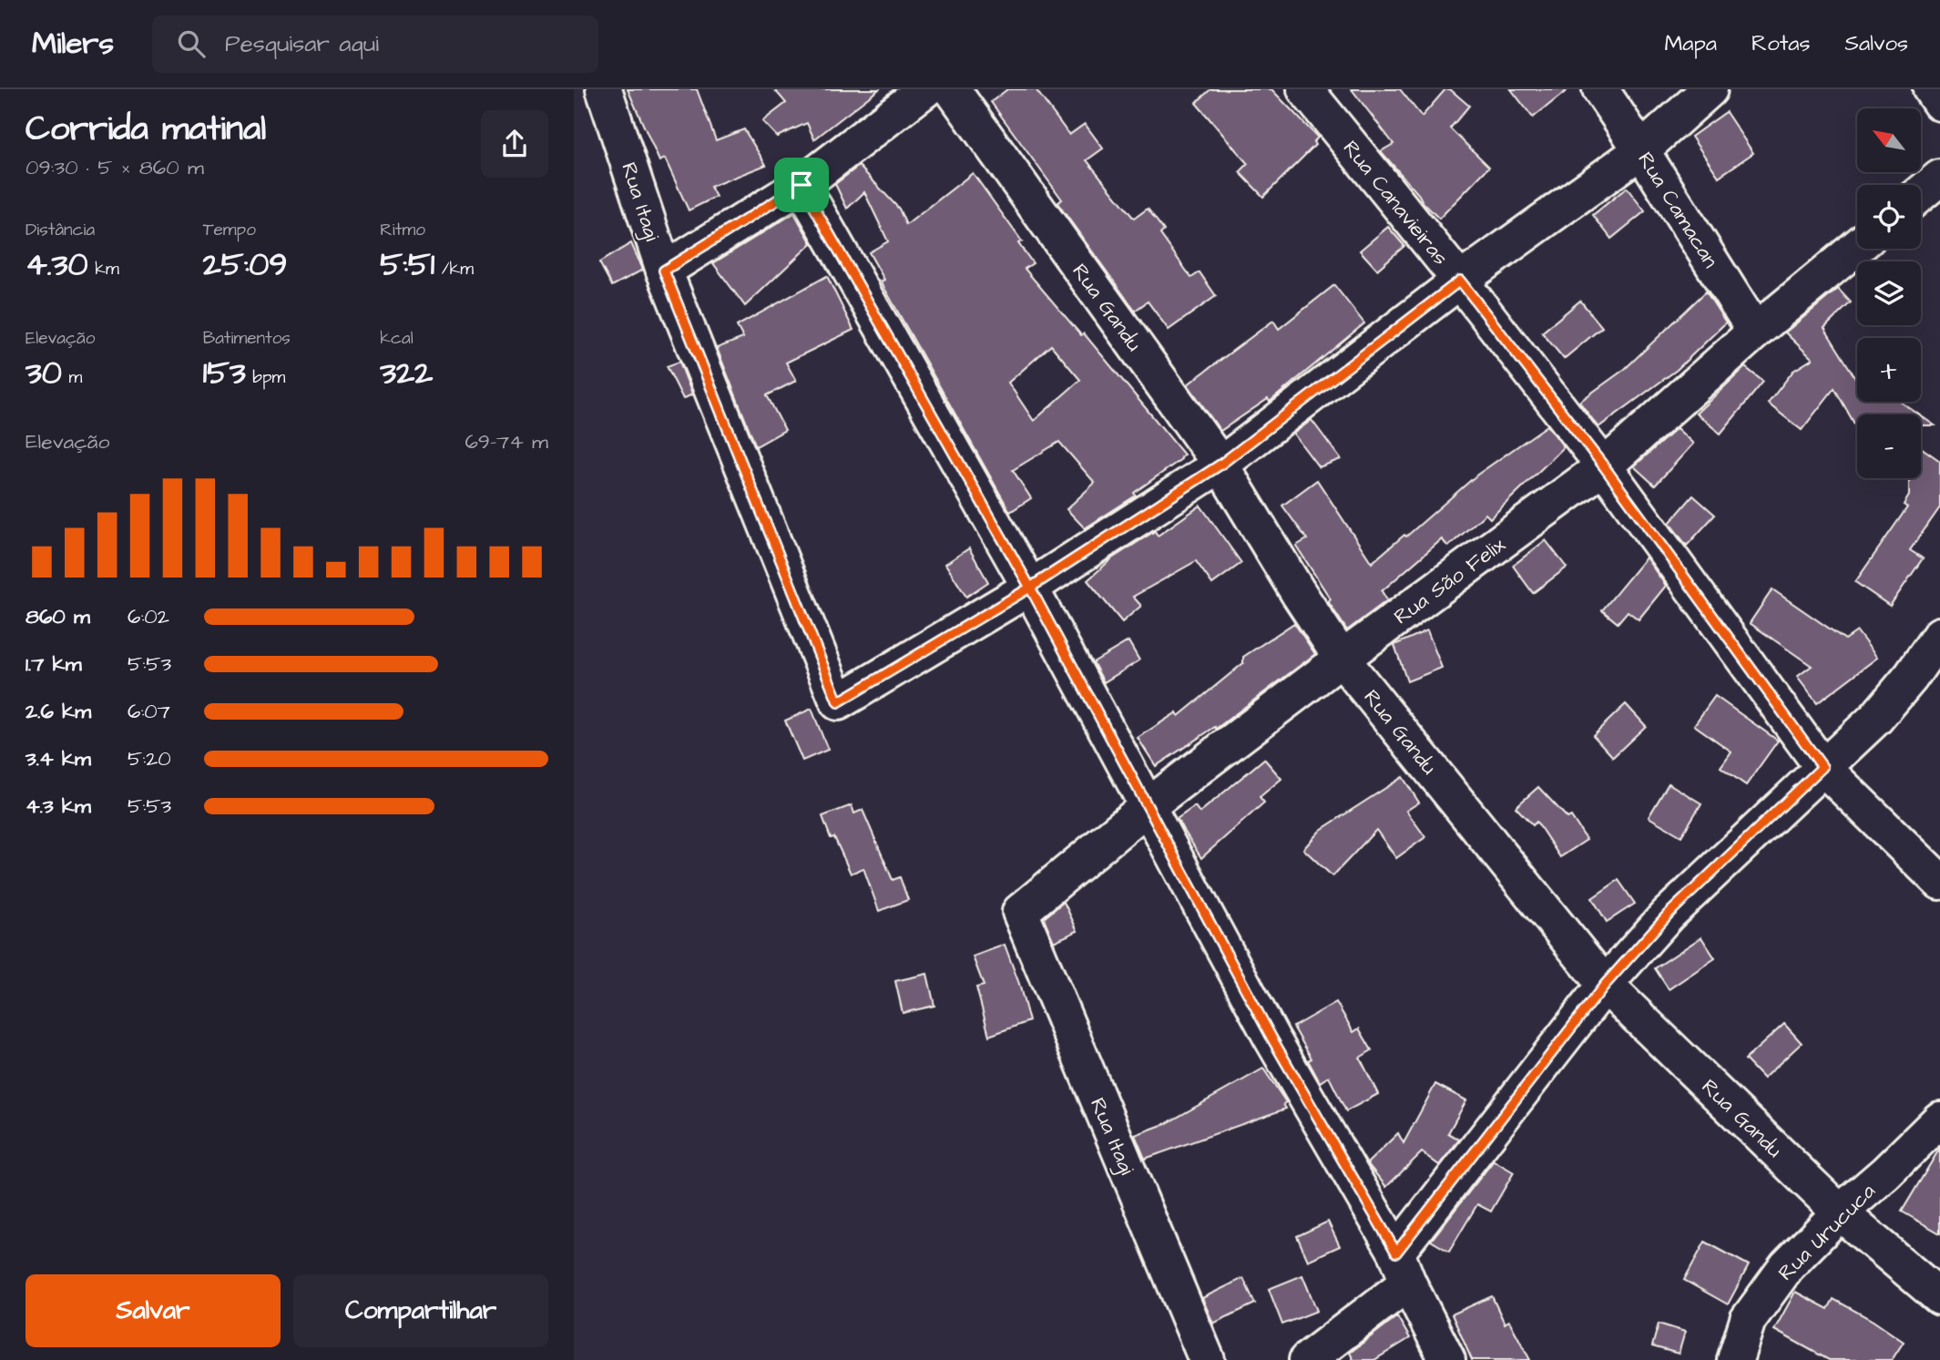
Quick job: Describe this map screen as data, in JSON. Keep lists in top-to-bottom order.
{
  "streets": {
    "street": [
      "Rua Itagi",
      "Rua Canavieiras",
      "Rua Camacan",
      "Rua Gandu",
      "Rua São Felix",
      "Rua Urucuca"
    ]
  },
  "crossings": [
    ["Rua Itagi", "Rua São Felix"],
    ["Rua Canavieiras", "Rua São Felix"],
    ["Rua Camacan", "Rua São Felix"],
    ["Rua Gandu", "Rua São Felix"],
    ["Rua Gandu", "Rua Urucuca"]
  ],
  "north": "top left",
  "page": {
    "header": "Milers",
    "search": "Pesquisar aqui",
    "nav": ["Mapa", "Rotas", "Salvos"],
    "heading": ["Corrida matinal", "09:30 · 5 × 860 m"],
    "map_buttons": ["+", "−"],
    "stats": [
      ["Distância", "4.30 km"],
      ["Tempo", "25:09"],
      ["Ritmo", "5:51 /km"],
      ["Elevação", "30 m"],
      ["Batimentos", "153 bpm"],
      ["kcal", "322"]
    ],
    "chart": ["Elevação", "69–74 m"],
    "list": [
      {
        "name": "860 m",
        "note": "6:02"
      },
      {
        "name": "1.7 km",
        "note": "5:53"
      },
      {
        "name": "2.6 km",
        "note": "6:07"
      },
      {
        "name": "3.4 km",
        "note": "5:20"
      },
      {
        "name": "4.3 km",
        "note": "5:53"
      }
    ],
    "buttons": ["Salvar", "Compartilhar"]
  }
}
